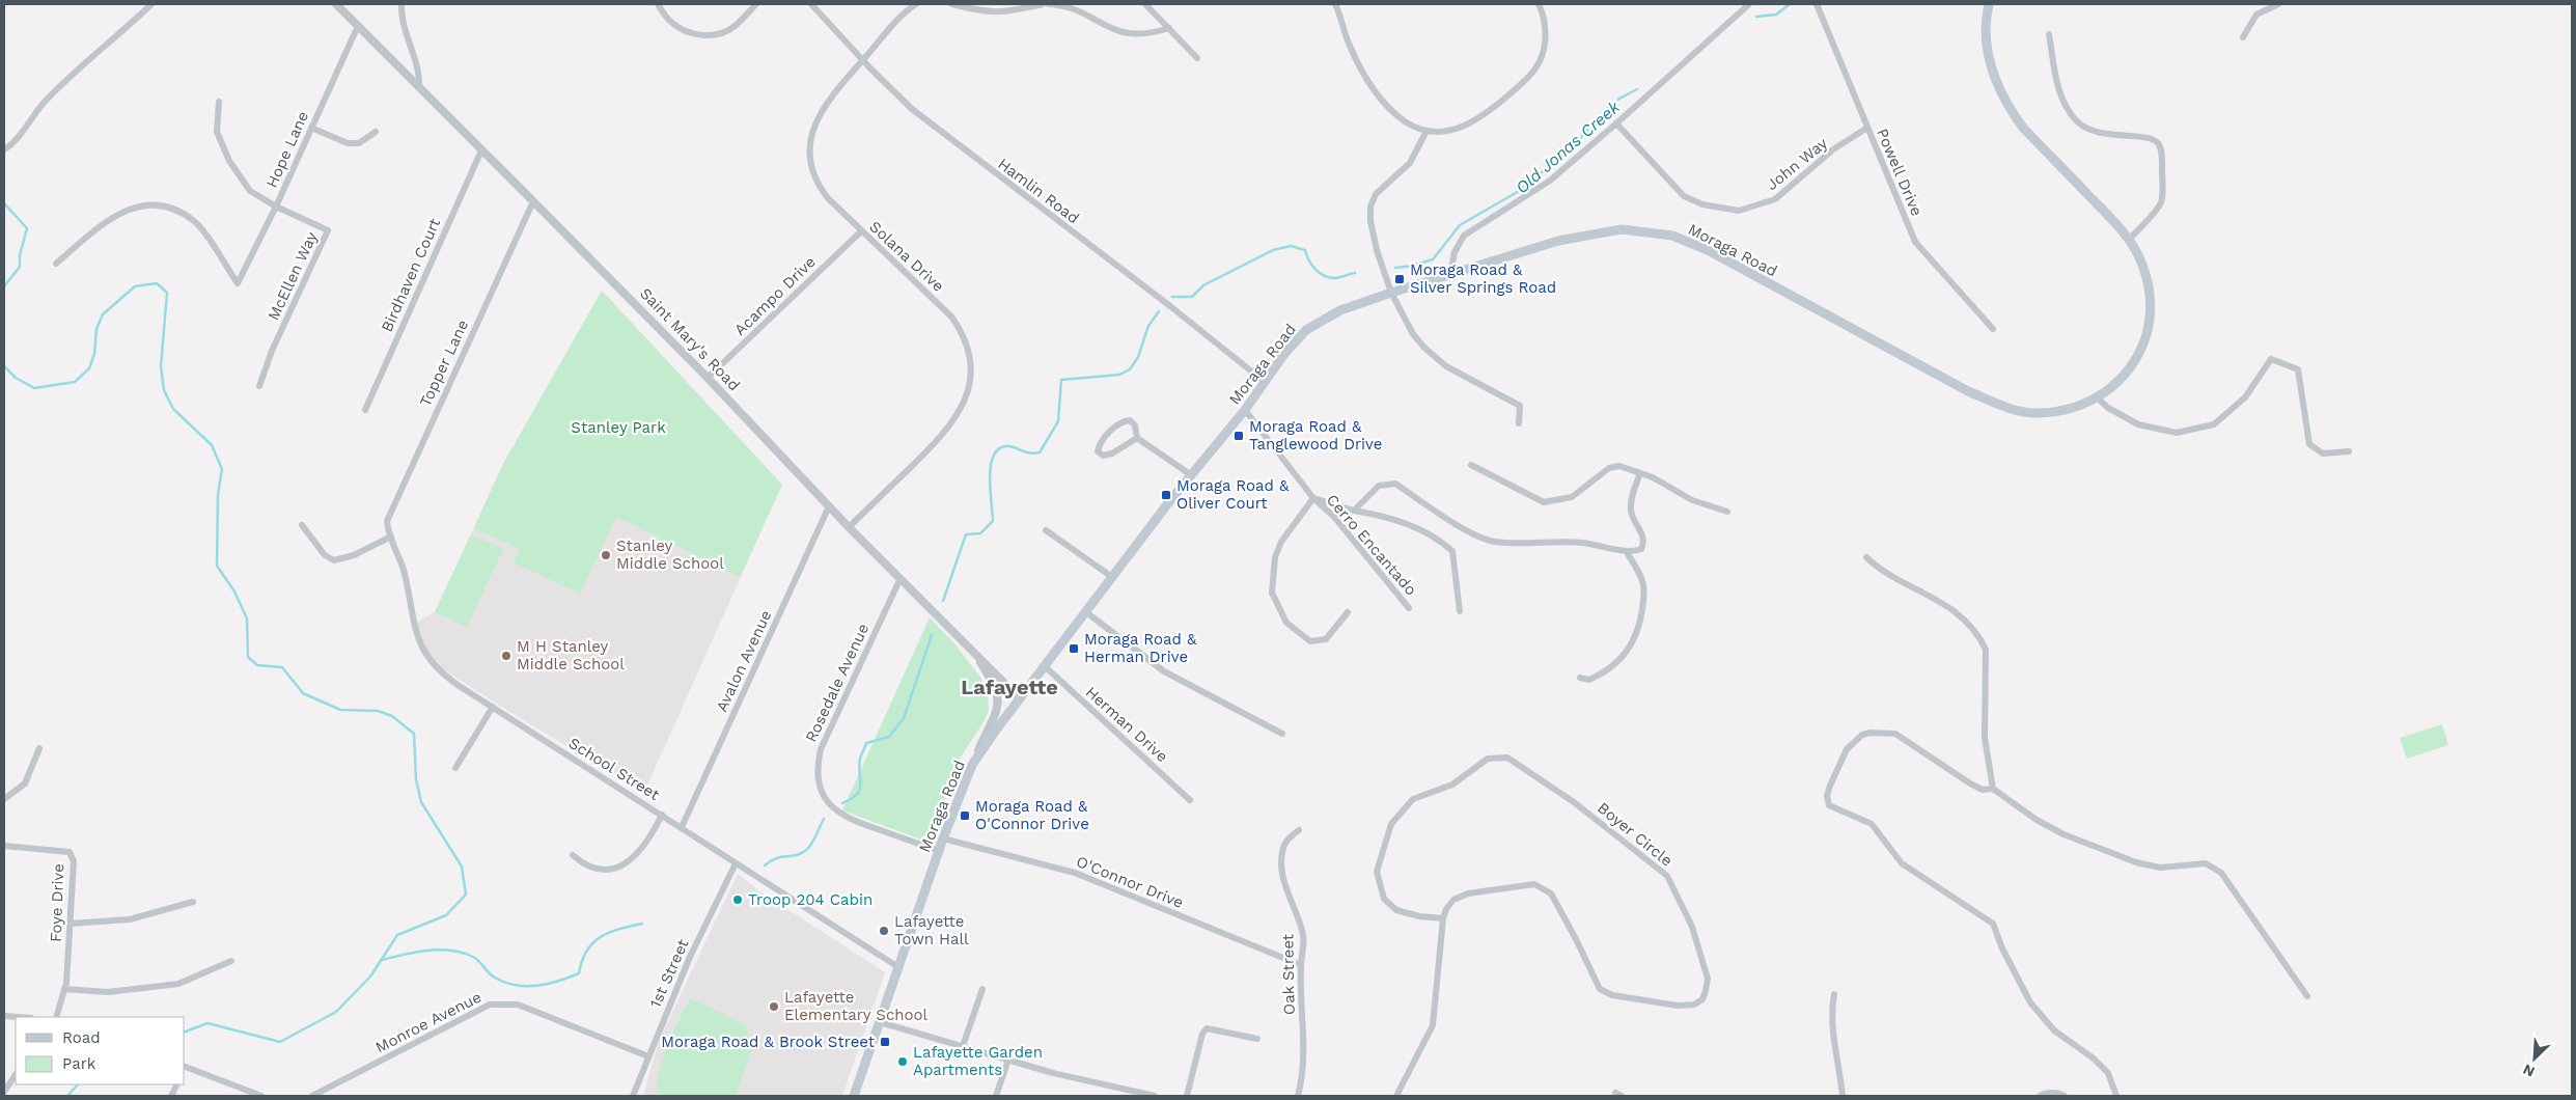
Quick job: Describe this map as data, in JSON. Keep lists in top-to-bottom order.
{
  "streets": {
    "main road": ["Moraga Road"],
    "street": [
      "Hope Lane",
      "John Way",
      "Powell Drive",
      "Hamlin Road",
      "Solana Drive",
      "Birdhaven Court",
      "McEllen Way",
      "Acampo Drive",
      "Saint Mary's Road",
      "Topper Lane",
      "Cerro Encantado",
      "Avalon Avenue",
      "Rosedale Avenue",
      "Herman Drive",
      "School Street",
      "Boyer Circle",
      "O'Connor Drive",
      "Foye Drive",
      "1st Street",
      "Oak Street",
      "Monroe Avenue"
    ]
  },
  "crossings": [
    ["Hope Lane", "McEllen Way"],
    ["Hope Lane", "Saint Mary's Road"],
    ["John Way", "Powell Drive"],
    ["Hamlin Road", "Moraga Road"],
    ["Hamlin Road", "Solana Drive"],
    ["Moraga Road", "Saint Mary's Road"],
    ["Moraga Road", "Cerro Encantado"],
    ["Moraga Road", "Rosedale Avenue"],
    ["Moraga Road", "Herman Drive"],
    ["Moraga Road", "School Street"],
    ["Moraga Road", "O'Connor Drive"],
    ["Solana Drive", "Acampo Drive"],
    ["Solana Drive", "Saint Mary's Road"],
    ["Birdhaven Court", "Saint Mary's Road"],
    ["Acampo Drive", "Saint Mary's Road"],
    ["Saint Mary's Road", "Topper Lane"],
    ["Saint Mary's Road", "Avalon Avenue"],
    ["Saint Mary's Road", "Rosedale Avenue"],
    ["Topper Lane", "School Street"],
    ["Avalon Avenue", "School Street"],
    ["School Street", "1st Street"],
    ["O'Connor Drive", "Oak Street"],
    ["1st Street", "Monroe Avenue"]
  ],
  "districts": ["Lafayette"],
  "water": ["Old Jonas Creek"],
  "parks": ["Stanley Park"],
  "places": {
    "transit": [
      "Moraga Road & Silver Springs Road",
      "Moraga Road & Tanglewood Drive",
      "Moraga Road & Oliver Court",
      "Moraga Road & Herman Drive",
      "Moraga Road & O'Connor Drive",
      "Moraga Road & Brook Street"
    ],
    "other": [
      "Stanley Middle School",
      "M H Stanley Middle School",
      "Troop 204 Cabin",
      "Lafayette Town Hall",
      "Lafayette Elementary School",
      "Lafayette Garden Apartments"
    ]
  },
  "legend": ["Road", "Park"],
  "north": "bottom left"
}
